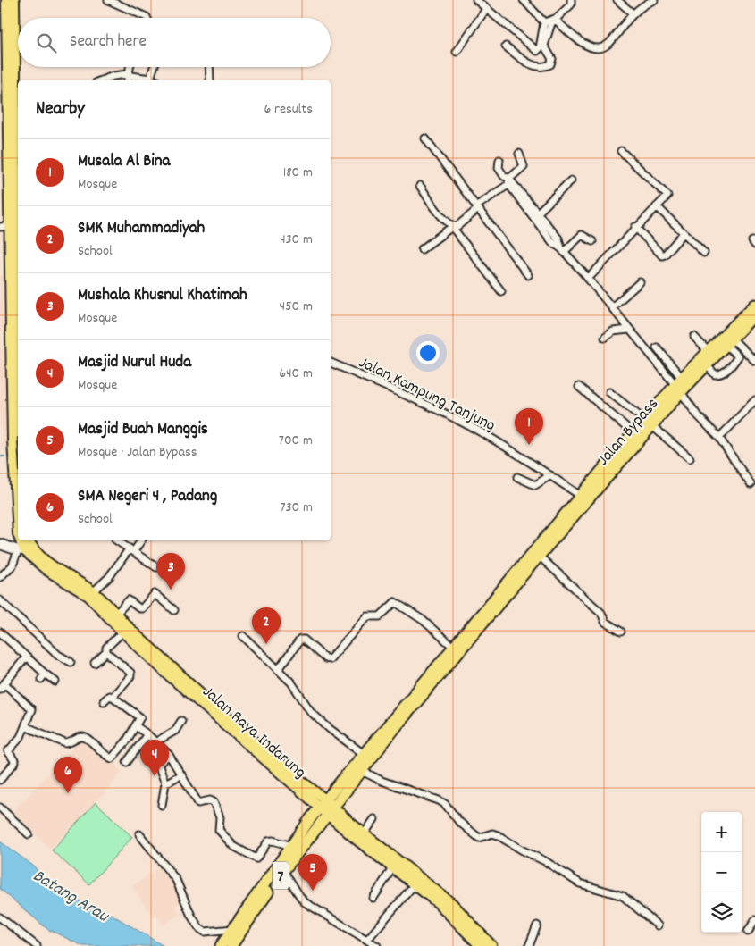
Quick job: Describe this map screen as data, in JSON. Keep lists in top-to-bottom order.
{
  "streets": {
    "highway": ["Jalan Bypass", "Jalan Raya Indarung", "7"],
    "street": ["Jalan Kampung Tanjung"]
  },
  "crossings": [
    ["Jalan Bypass", "7"],
    ["Jalan Raya Indarung", "7"]
  ],
  "water": ["Batang Arau"],
  "page": {
    "search": "Search here",
    "heading": ["Nearby", "6 results"],
    "list": [
      {
        "mark": "1",
        "name": "Musala Al Bina",
        "note": "Mosque",
        "value": "180 m"
      },
      {
        "mark": "2",
        "name": "SMK Muhammadiyah",
        "note": "School",
        "value": "430 m"
      },
      {
        "mark": "3",
        "name": "Mushala Khusnul Khatimah",
        "note": "Mosque",
        "value": "450 m"
      },
      {
        "mark": "4",
        "name": "Masjid Nurul Huda",
        "note": "Mosque",
        "value": "640 m"
      },
      {
        "mark": "5",
        "name": "Masjid Buah Manggis",
        "note": "Mosque · Jalan Bypass",
        "value": "700 m"
      },
      {
        "mark": "6",
        "name": "SMA Negeri 4 , Padang",
        "note": "School",
        "value": "730 m"
      }
    ],
    "pins": [
      "1",
      "3",
      "2",
      "4",
      "6",
      "5"
    ],
    "map_buttons": ["+", "−"]
  }
}
